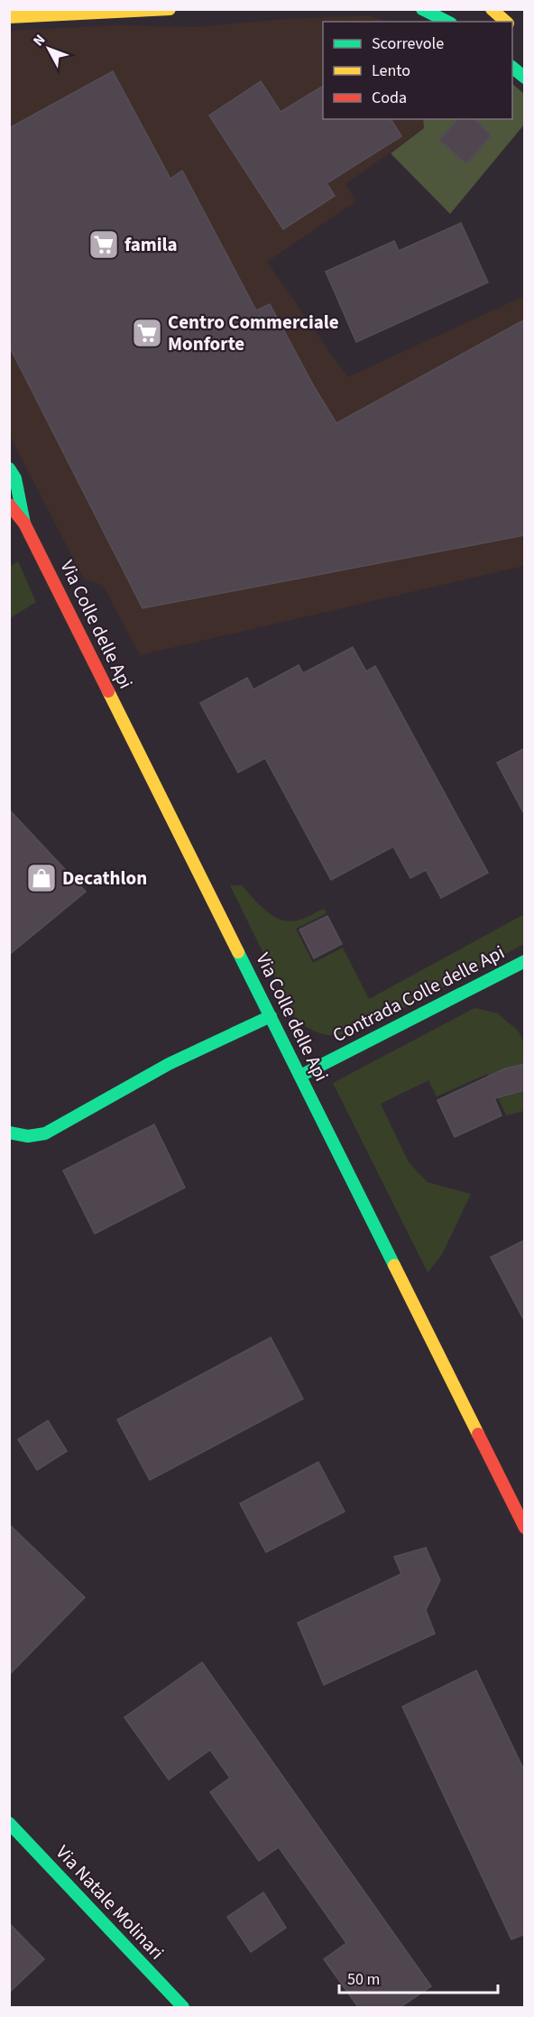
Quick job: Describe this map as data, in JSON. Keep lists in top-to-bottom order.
{
  "streets": {
    "main road": ["Via Colle delle Api", "Contrada Colle delle Api", "Via Natale Molinari"]
  },
  "crossings": [
    ["Via Colle delle Api", "Contrada Colle delle Api"]
  ],
  "places": {
    "supermarket": ["famila", "Centro Commerciale Monforte"],
    "shop": ["Decathlon"]
  },
  "legend": ["Scorrevole", "Lento", "Coda"],
  "scale_bar": "50 m",
  "north": "top left"
}
